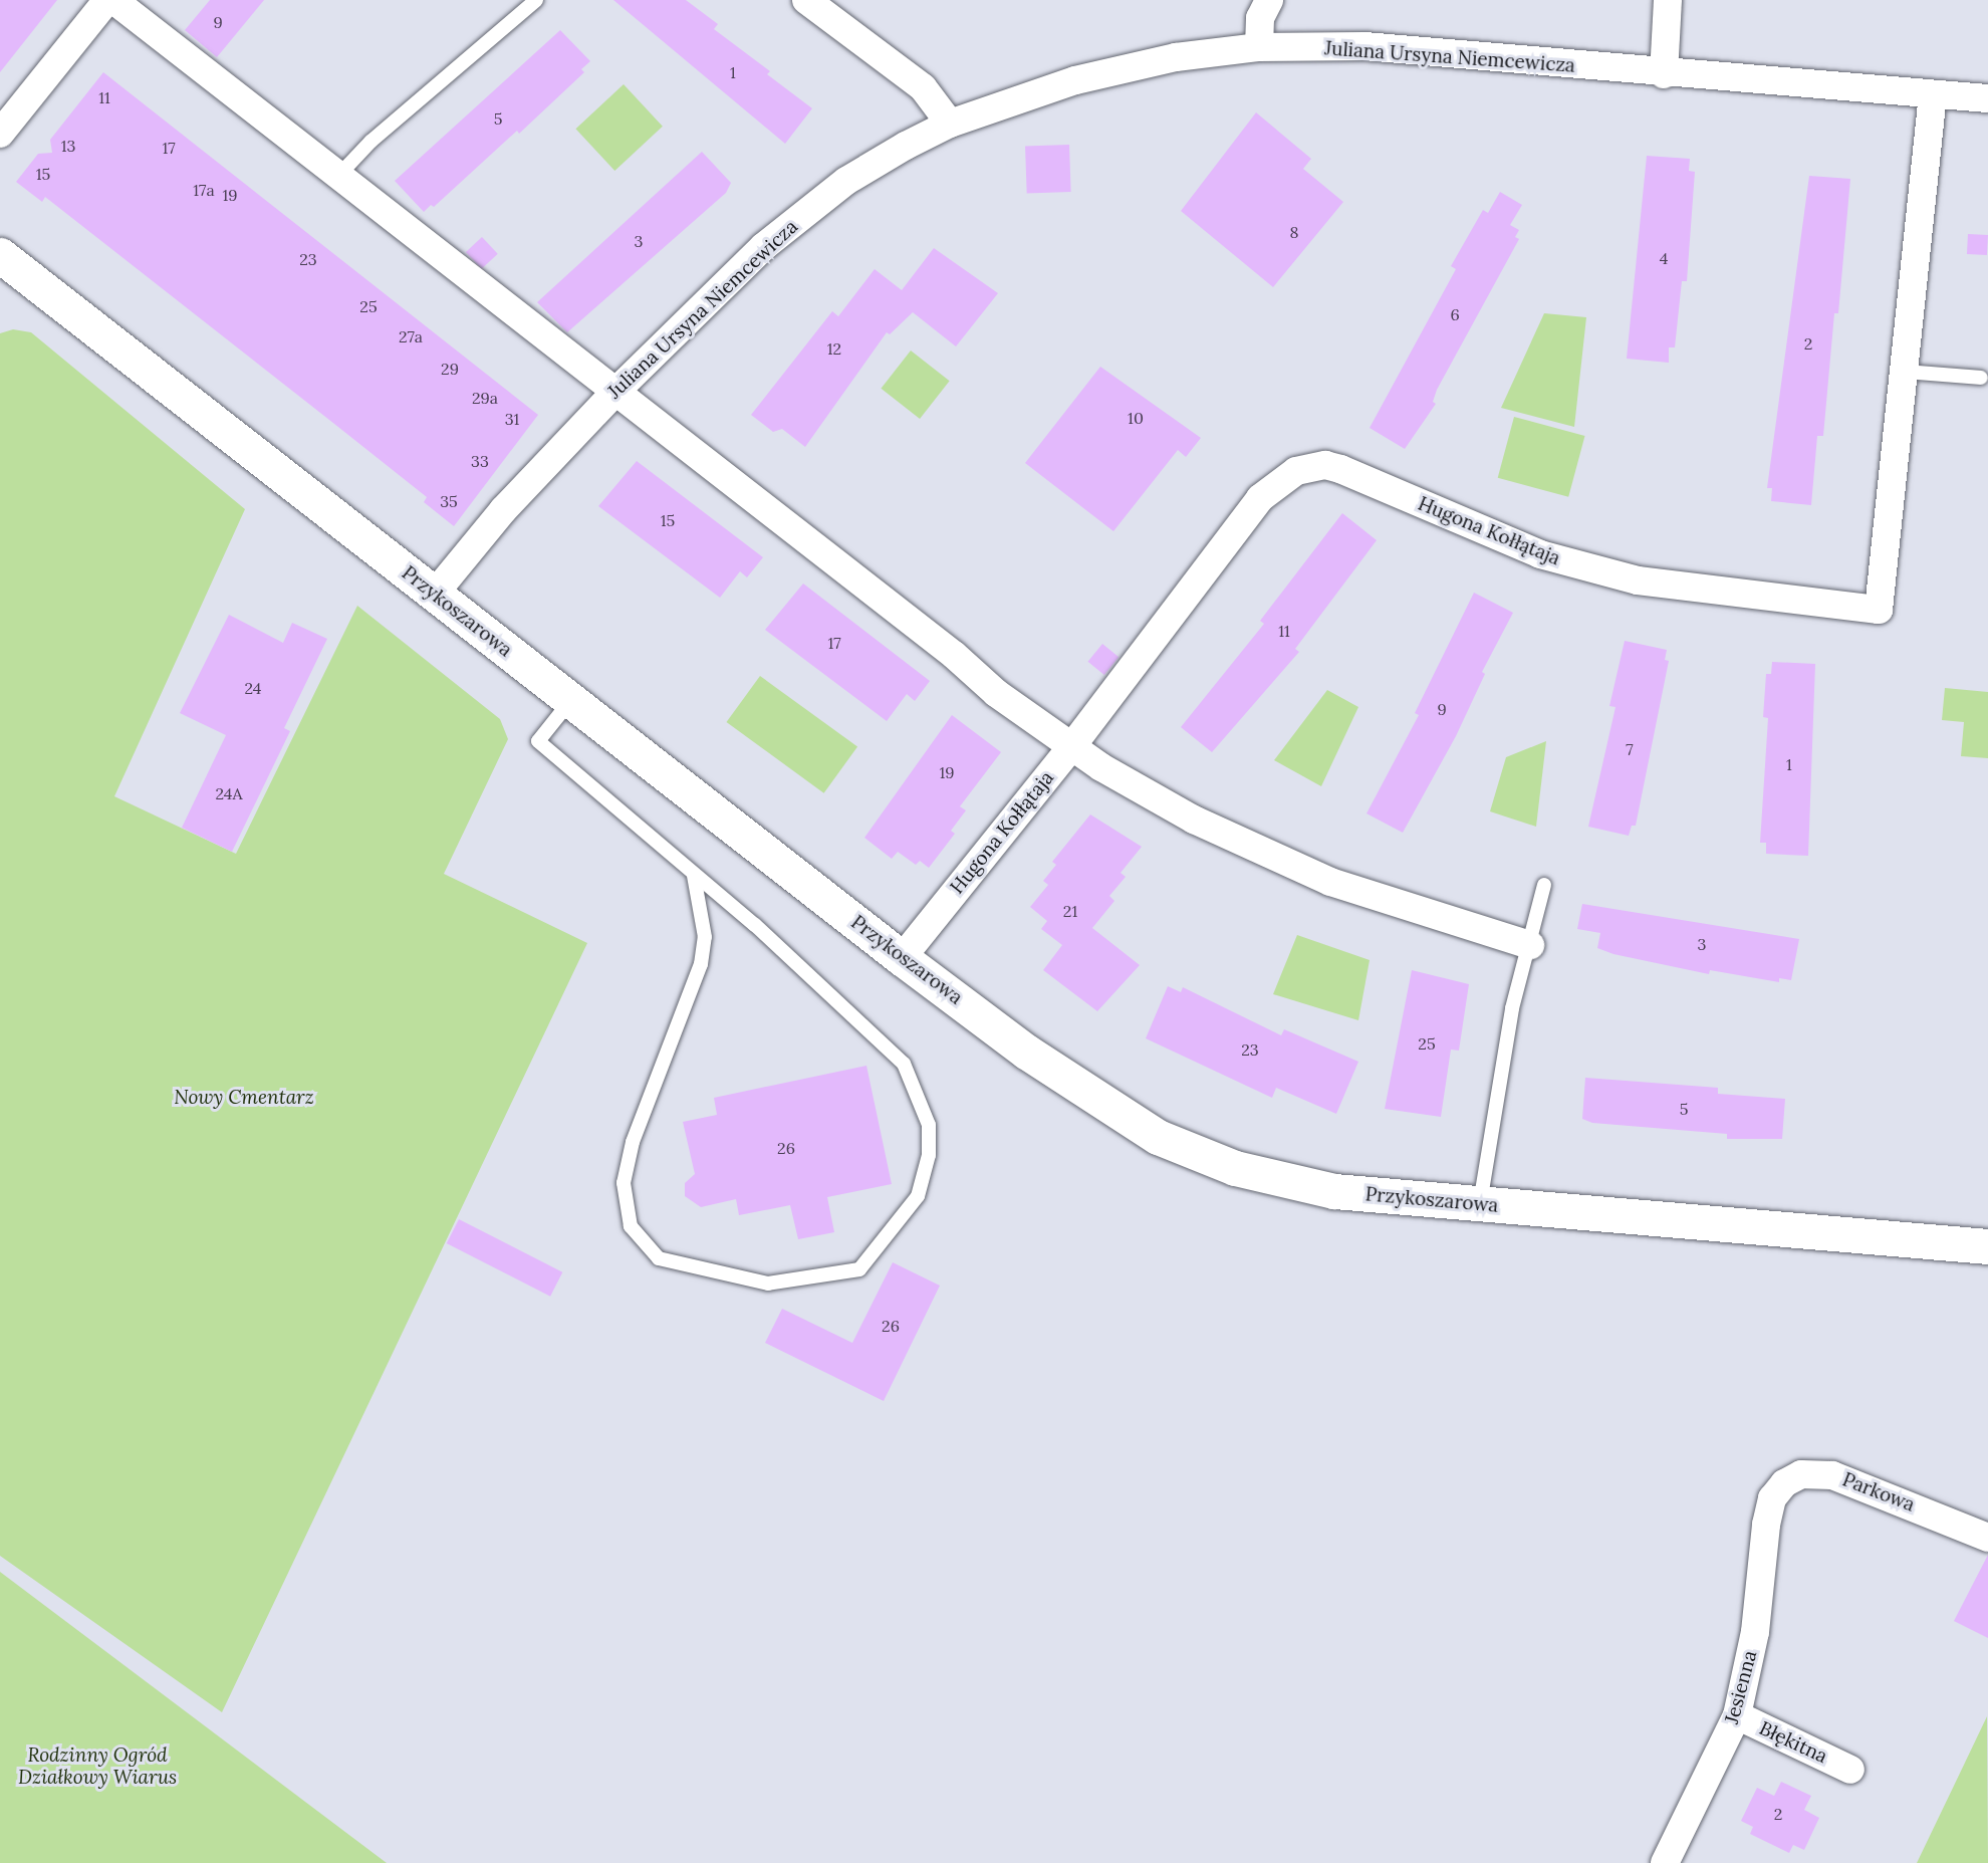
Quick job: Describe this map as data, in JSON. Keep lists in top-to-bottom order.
{
  "streets": {
    "street": [
      "Juliana Ursyna Niemcewicza",
      "Hugona Kołłątaja",
      "Przykoszarowa",
      "Parkowa",
      "Jesienna",
      "Błękitna"
    ]
  },
  "crossings": [
    ["Juliana Ursyna Niemcewicza", "Hugona Kołłątaja"],
    ["Juliana Ursyna Niemcewicza", "Przykoszarowa"],
    ["Hugona Kołłątaja", "Przykoszarowa"],
    ["Parkowa", "Jesienna"],
    ["Jesienna", "Błękitna"]
  ],
  "parks": ["Nowy Cmentarz", "Rodzinny Ogród Działkowy Wiarus"],
  "house_numbers": [
    "9",
    "1",
    "11",
    "5",
    "13",
    "17",
    "15",
    "17a",
    "19",
    "8",
    "3",
    "4",
    "23",
    "25",
    "6",
    "27a",
    "2",
    "12",
    "29",
    "29a",
    "10",
    "31",
    "33",
    "35",
    "15",
    "11",
    "17",
    "24",
    "9",
    "7",
    "1",
    "19",
    "24A",
    "21",
    "3",
    "25",
    "23",
    "5",
    "26",
    "26",
    "2"
  ]
}
